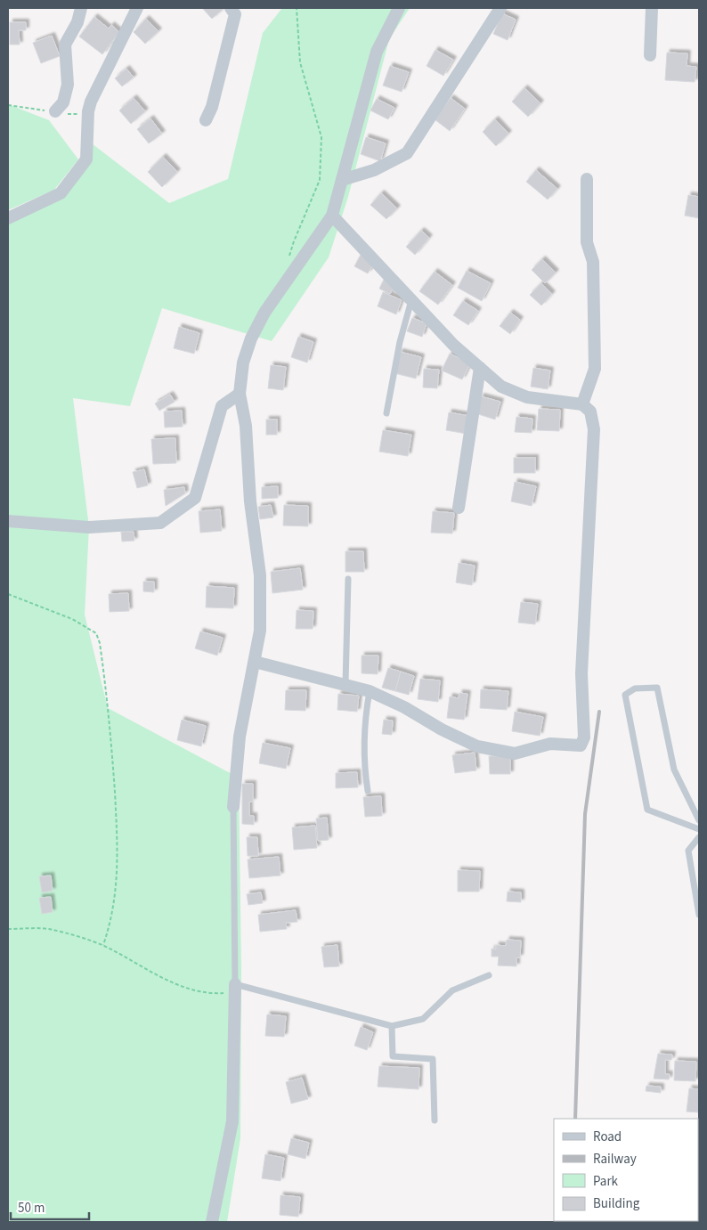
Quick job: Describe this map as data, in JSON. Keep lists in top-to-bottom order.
{
  "legend": [
    "Road",
    "Railway",
    "Park",
    "Building"
  ],
  "scale_bar": "50 m"
}
